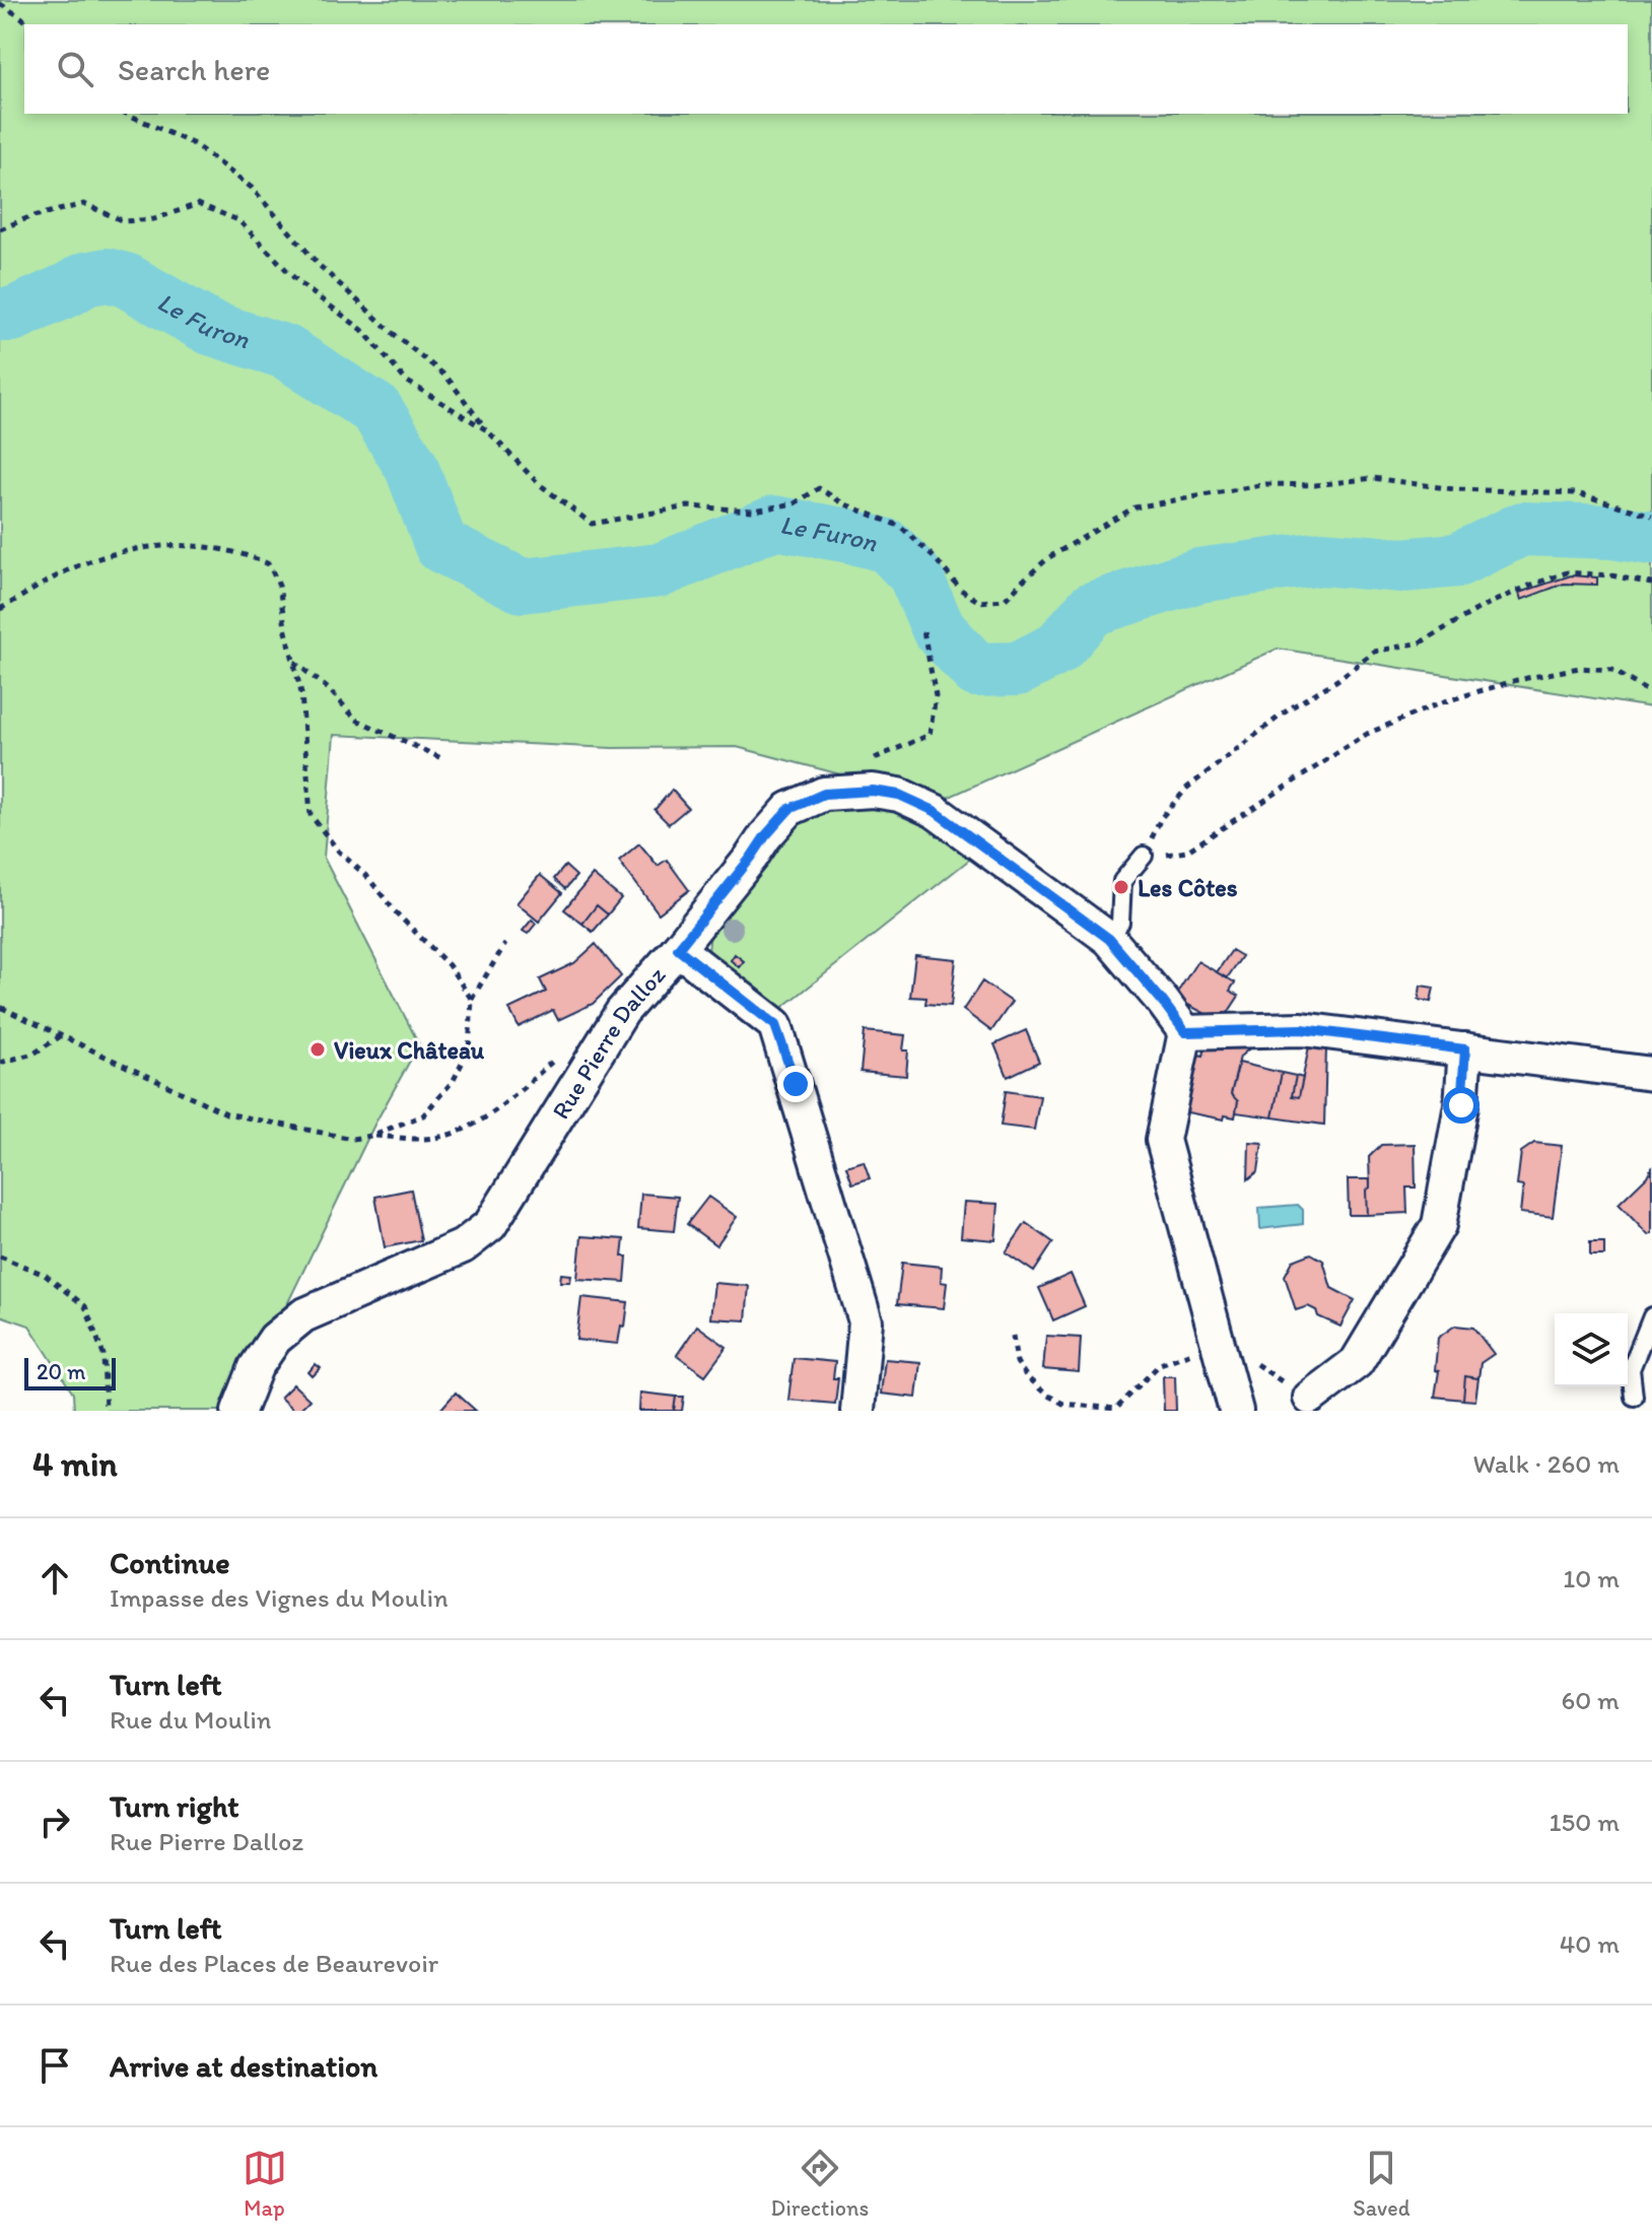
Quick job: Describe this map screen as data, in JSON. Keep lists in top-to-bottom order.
{
  "streets": {
    "street": ["Rue Pierre Dalloz"]
  },
  "water": ["Le Furon"],
  "places": ["Les Côtes", "Vieux Château"],
  "scale_bar": "20 m",
  "page": {
    "search": "Search here",
    "scale": "20 m",
    "heading": ["4 min", "Walk · 260 m"],
    "list": [
      ["Continue", "Impasse des Vignes du Moulin", "10 m"],
      ["Turn left", "Rue du Moulin", "60 m"],
      ["Turn right", "Rue Pierre Dalloz", "150 m"],
      ["Turn left", "Rue des Places de Beaurevoir", "40 m"],
      "Arrive at destination"
    ],
    "nav": ["Map", "Directions", "Saved"]
  }
}
